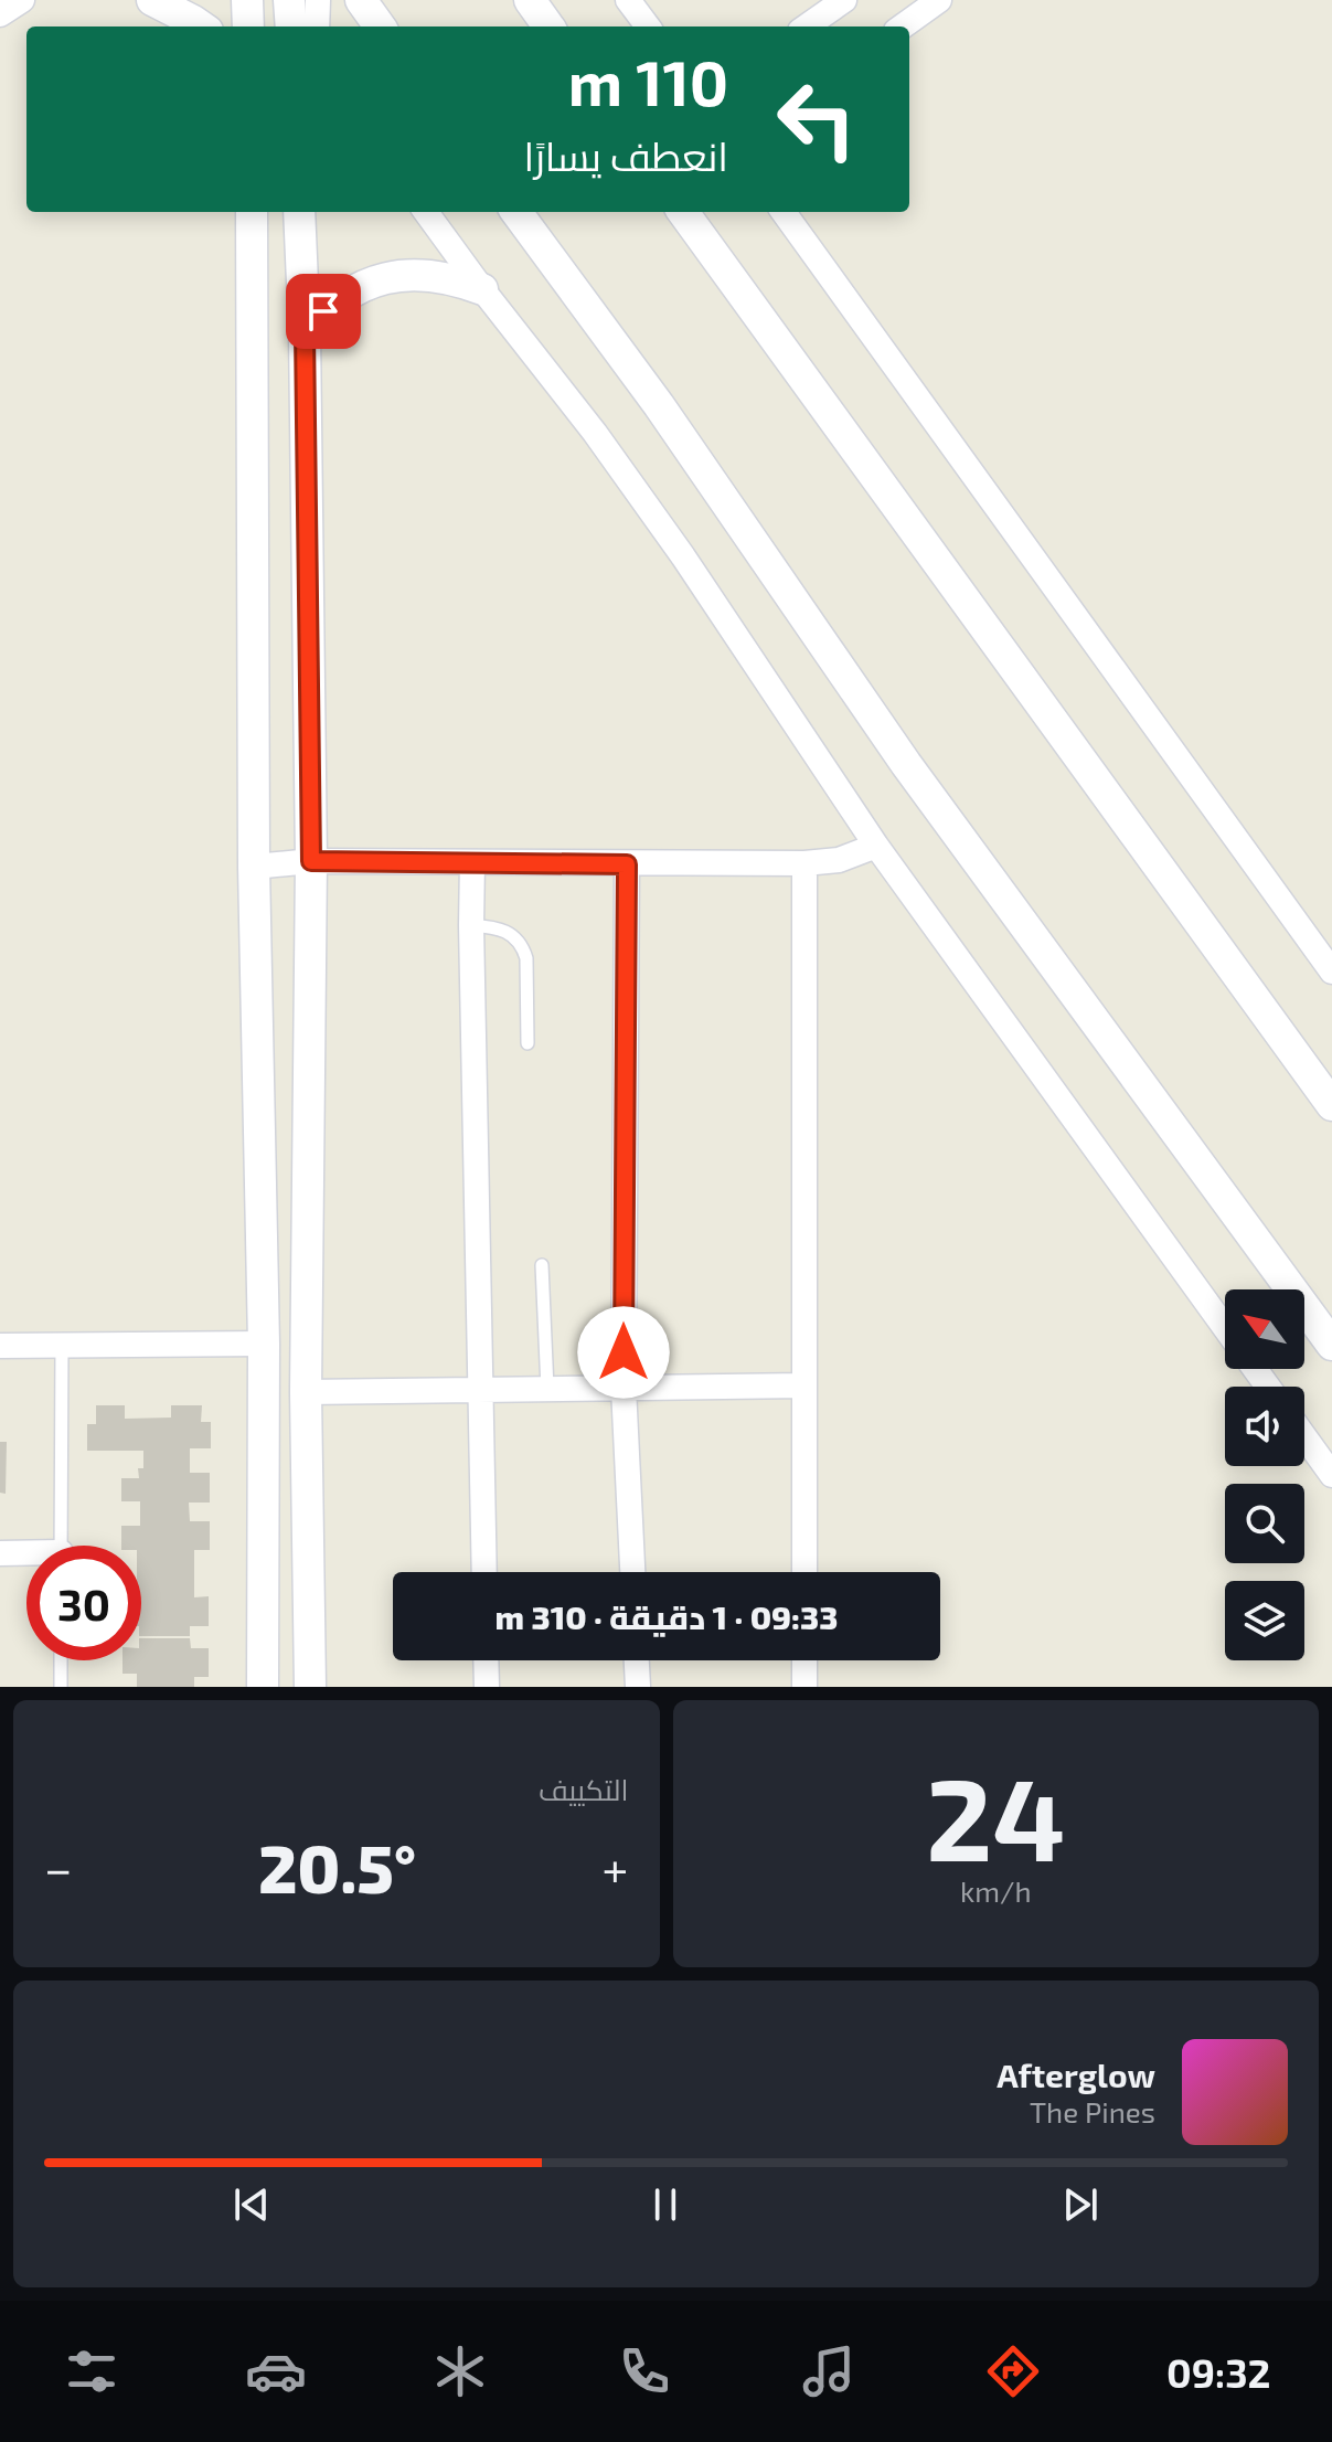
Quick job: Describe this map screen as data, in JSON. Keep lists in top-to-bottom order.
{
  "north": "top left",
  "page": {
    "turn": ["110 m", "انعطف يسارًا"],
    "limit": "30",
    "trip": "09:33 · 1 دقيقة · 310 m",
    "tile": [
      ["24", "km/h"],
      "التكييف"
    ],
    "heat": ["−", "20.5°", "+"],
    "song": ["Afterglow", "The Pines"],
    "tabs": "09:32"
  }
}
